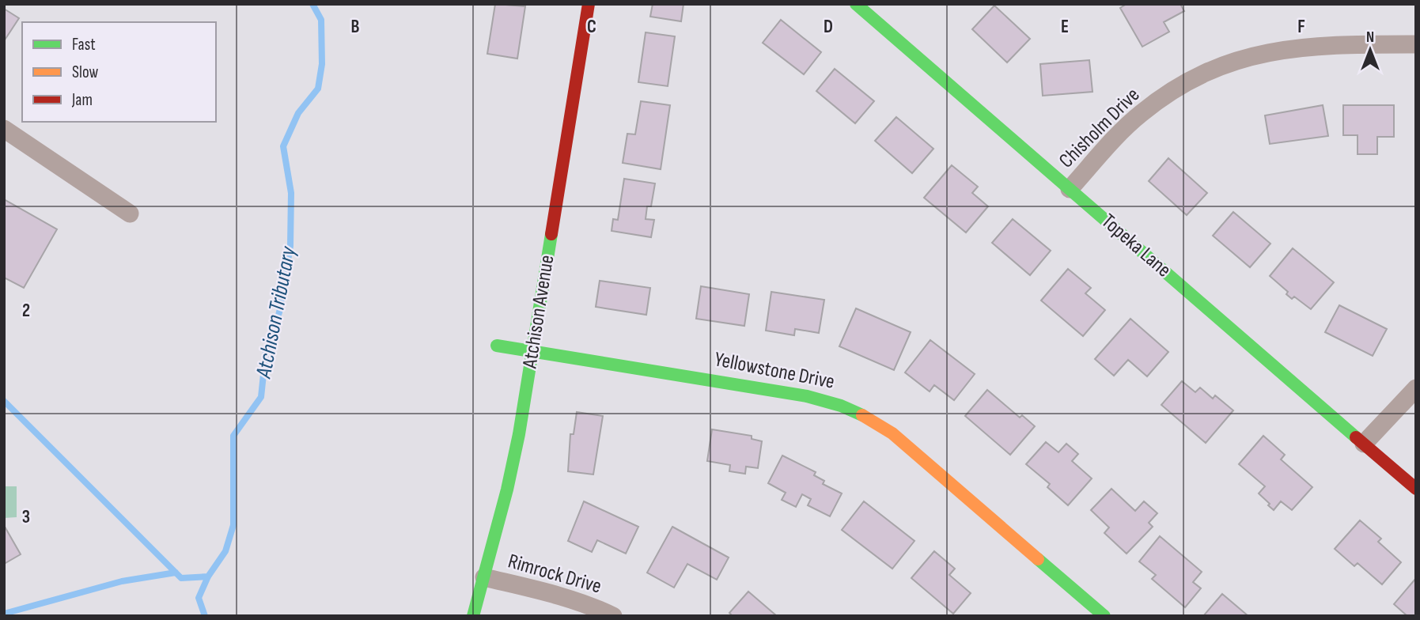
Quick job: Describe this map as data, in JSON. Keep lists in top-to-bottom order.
{
  "streets": {
    "street": [
      "Chisholm Drive",
      "Topeka Lane",
      "Atchison Avenue",
      "Yellowstone Drive",
      "Rimrock Drive"
    ]
  },
  "crossings": [
    ["Chisholm Drive", "Topeka Lane"],
    ["Atchison Avenue", "Yellowstone Drive"],
    ["Atchison Avenue", "Rimrock Drive"]
  ],
  "water": ["Atchison Tributary"],
  "legend": ["Fast", "Slow", "Jam"],
  "north": "top",
  "grid": {
    "columns": [
      "B",
      "C",
      "D",
      "E",
      "F"
    ],
    "rows": ["2", "3"]
  }
}
